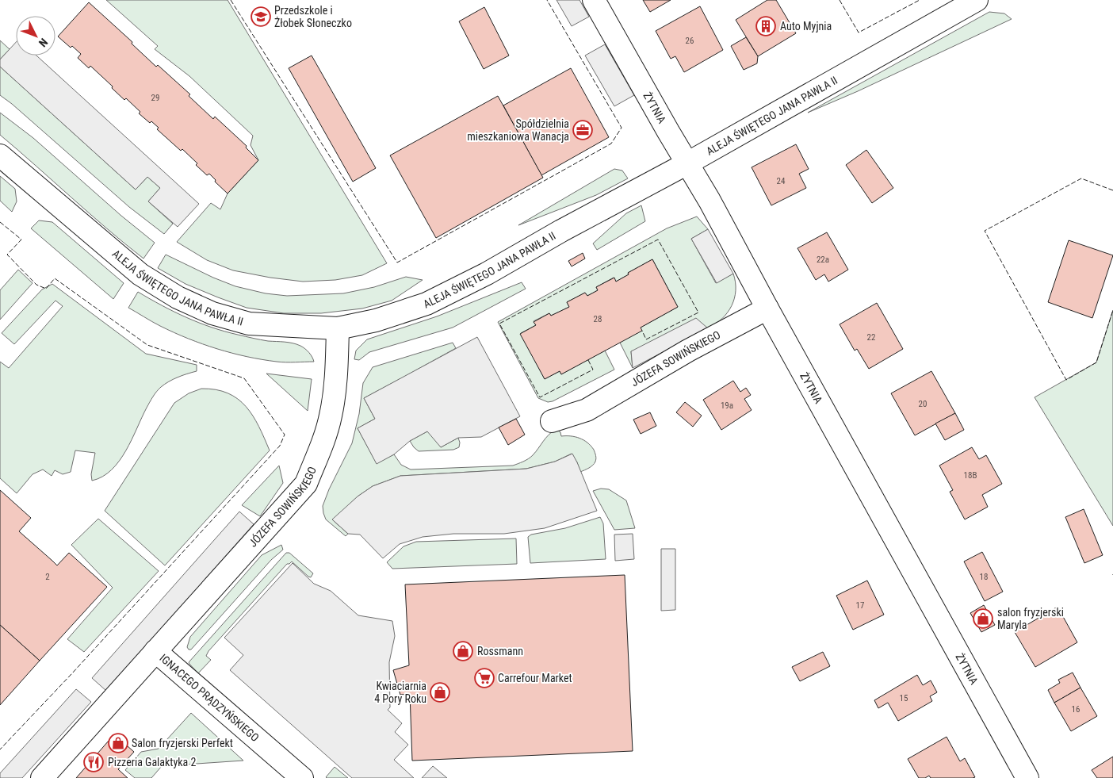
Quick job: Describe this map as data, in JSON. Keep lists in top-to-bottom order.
{
  "streets": {
    "street": [
      "ŻYTNIA",
      "ALEJA ŚWIĘTEGO JANA PAWŁA II",
      "JÓZEFA SOWIŃSKIEGO",
      "IGNACEGO PRĄDZYŃSKIEGO"
    ]
  },
  "crossings": [
    ["ŻYTNIA", "ALEJA ŚWIĘTEGO JANA PAWŁA II"],
    ["ŻYTNIA", "JÓZEFA SOWIŃSKIEGO"],
    ["ALEJA ŚWIĘTEGO JANA PAWŁA II", "JÓZEFA SOWIŃSKIEGO"],
    ["JÓZEFA SOWIŃSKIEGO", "IGNACEGO PRĄDZYŃSKIEGO"]
  ],
  "places": {
    "school or university": ["Przedszkole i Żłobek Słoneczko"],
    "building": ["Auto Myjnia"],
    "office": ["Spółdzielnia mieszkaniowa Wanacja"],
    "shop": [
      "salon fryzjerski Maryla",
      "Rossmann",
      "Kwiaciarnia 4 Pory Roku",
      "Salon fryzjerski Perfekt"
    ],
    "supermarket": ["Carrefour Market"],
    "restaurant": ["Pizzeria Galaktyka 2"]
  },
  "house_numbers": [
    "26",
    "29",
    "24",
    "22a",
    "28",
    "22",
    "20",
    "19a",
    "18B",
    "2",
    "18",
    "17",
    "15",
    "16"
  ],
  "north": "bottom right"
}
